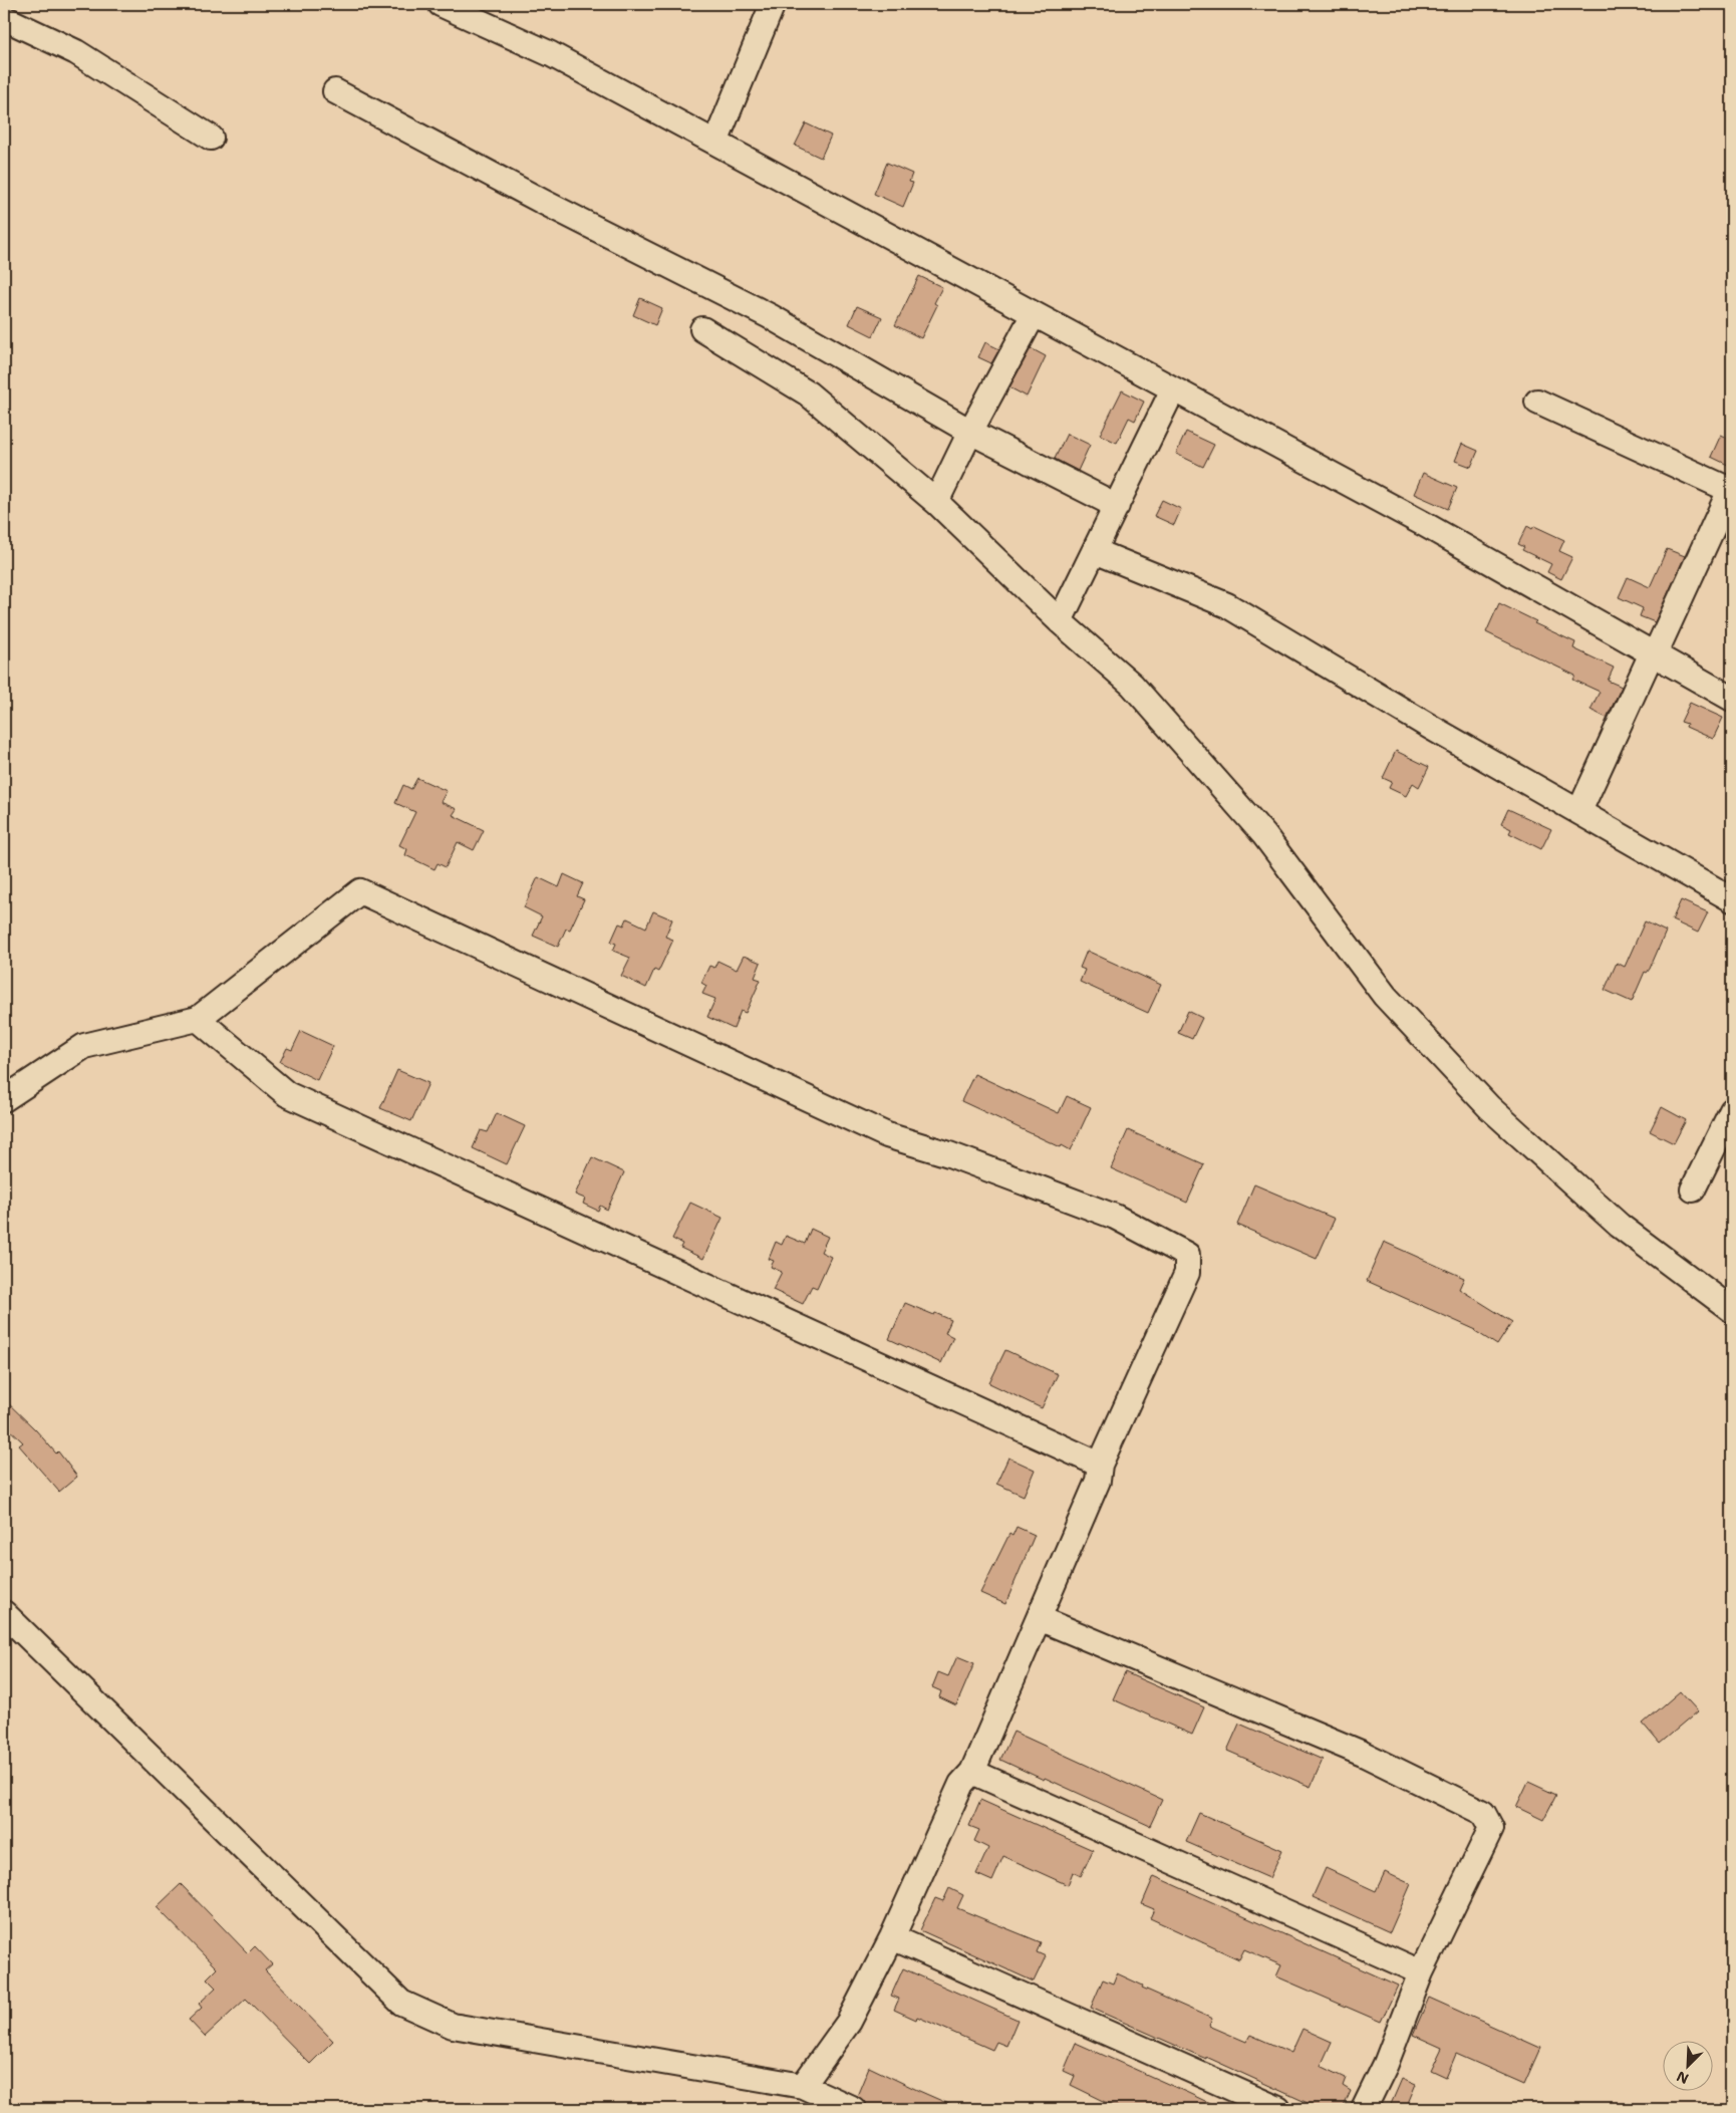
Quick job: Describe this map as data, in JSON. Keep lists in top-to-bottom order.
{
  "north": "bottom left"
}
